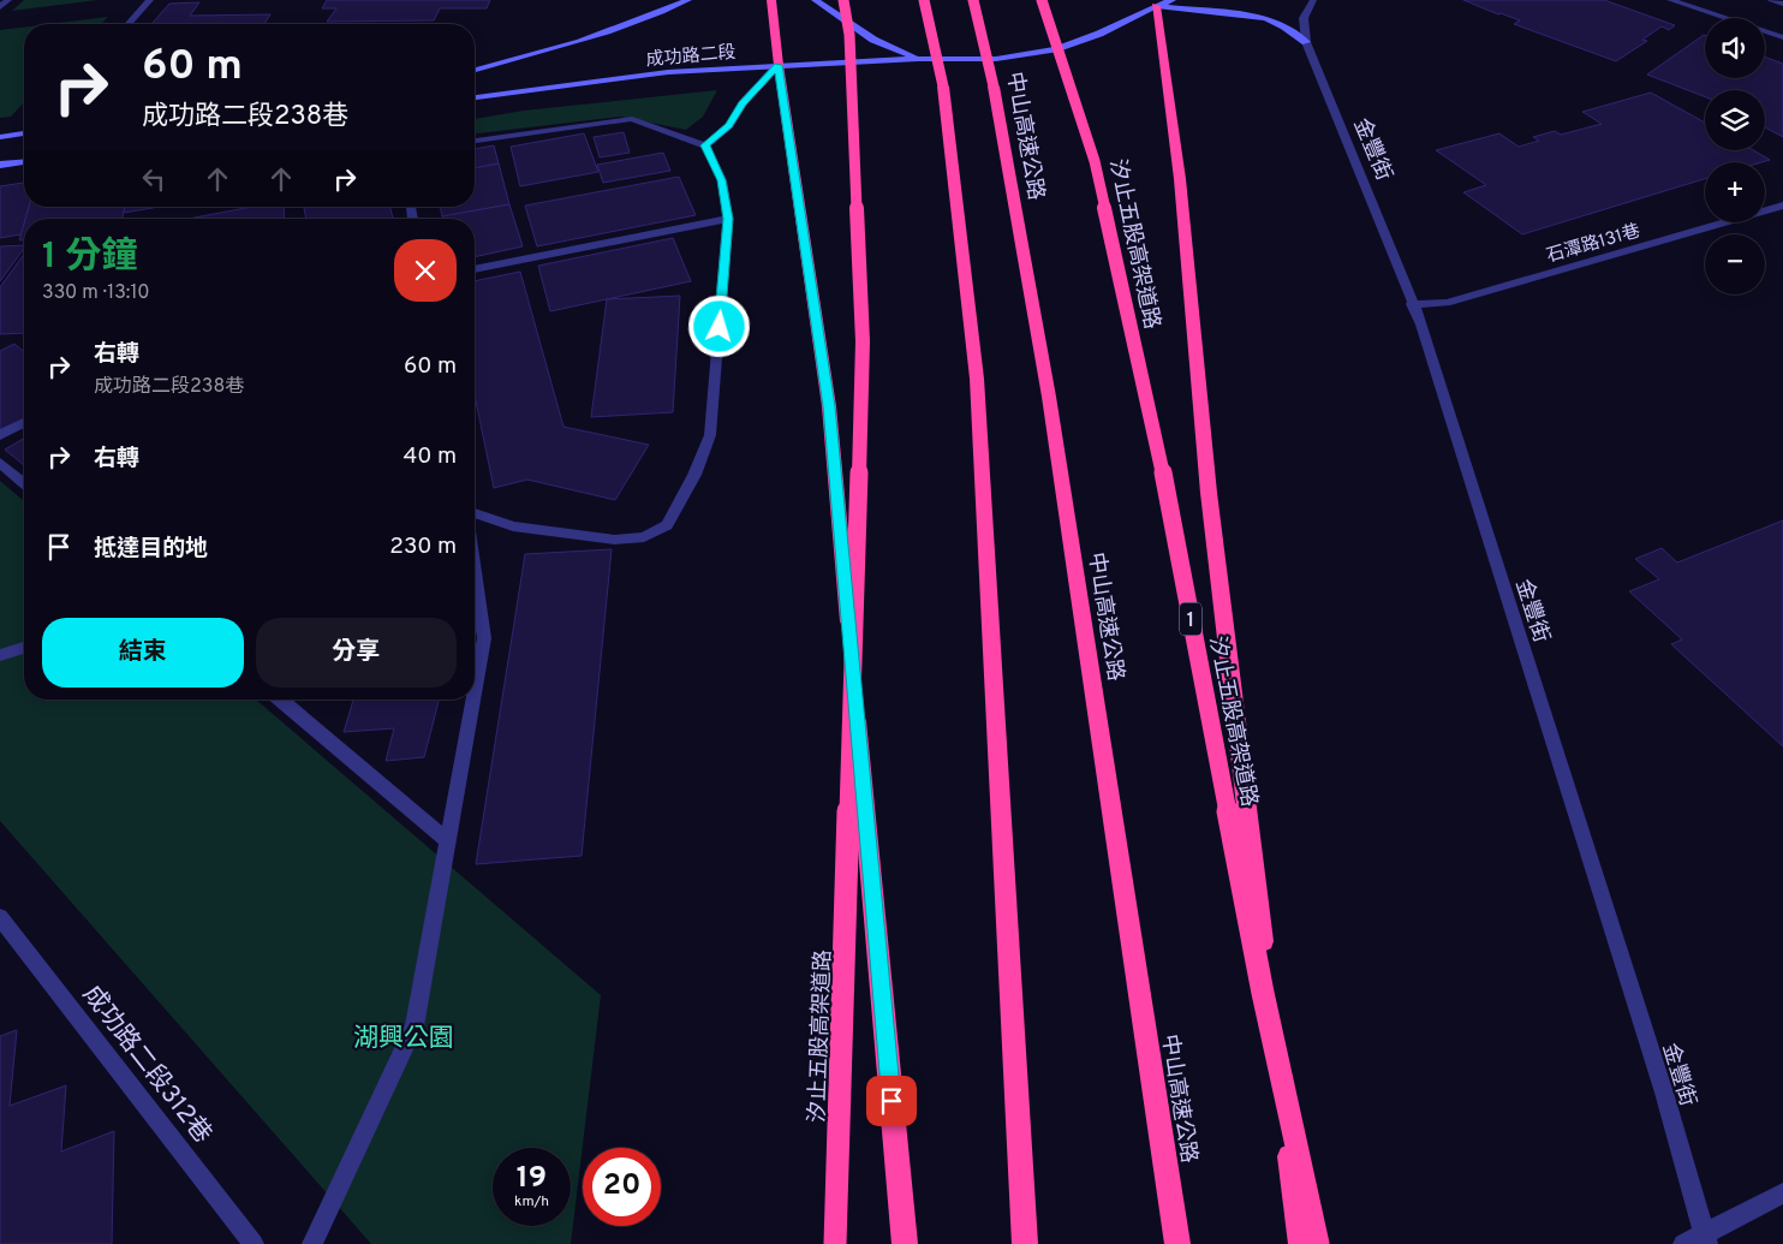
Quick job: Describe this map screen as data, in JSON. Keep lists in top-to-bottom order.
{
  "streets": {
    "highway": ["中山高速公路", "汐止五股高架道路", "1"],
    "main road": ["成功路二段"],
    "street": ["金豐街", "石潭路131巷", "成功路二段312巷"]
  },
  "crossings": [
    ["金豐街", "石潭路131巷"]
  ],
  "parks": ["湖興公園"],
  "page": {
    "map_buttons": ["+", "−"],
    "turn": ["60 m", "成功路二段238巷"],
    "heading": ["1 分鐘", "330 m · 13:10"],
    "list": [
      {
        "name": "右轉",
        "note": "成功路二段238巷",
        "value": "60 m"
      },
      {
        "name": "右轉",
        "value": "40 m"
      },
      {
        "name": "抵達目的地",
        "value": "230 m"
      }
    ],
    "buttons": ["結束", "分享"],
    "speed": "19 km/h",
    "limit": "20"
  }
}
